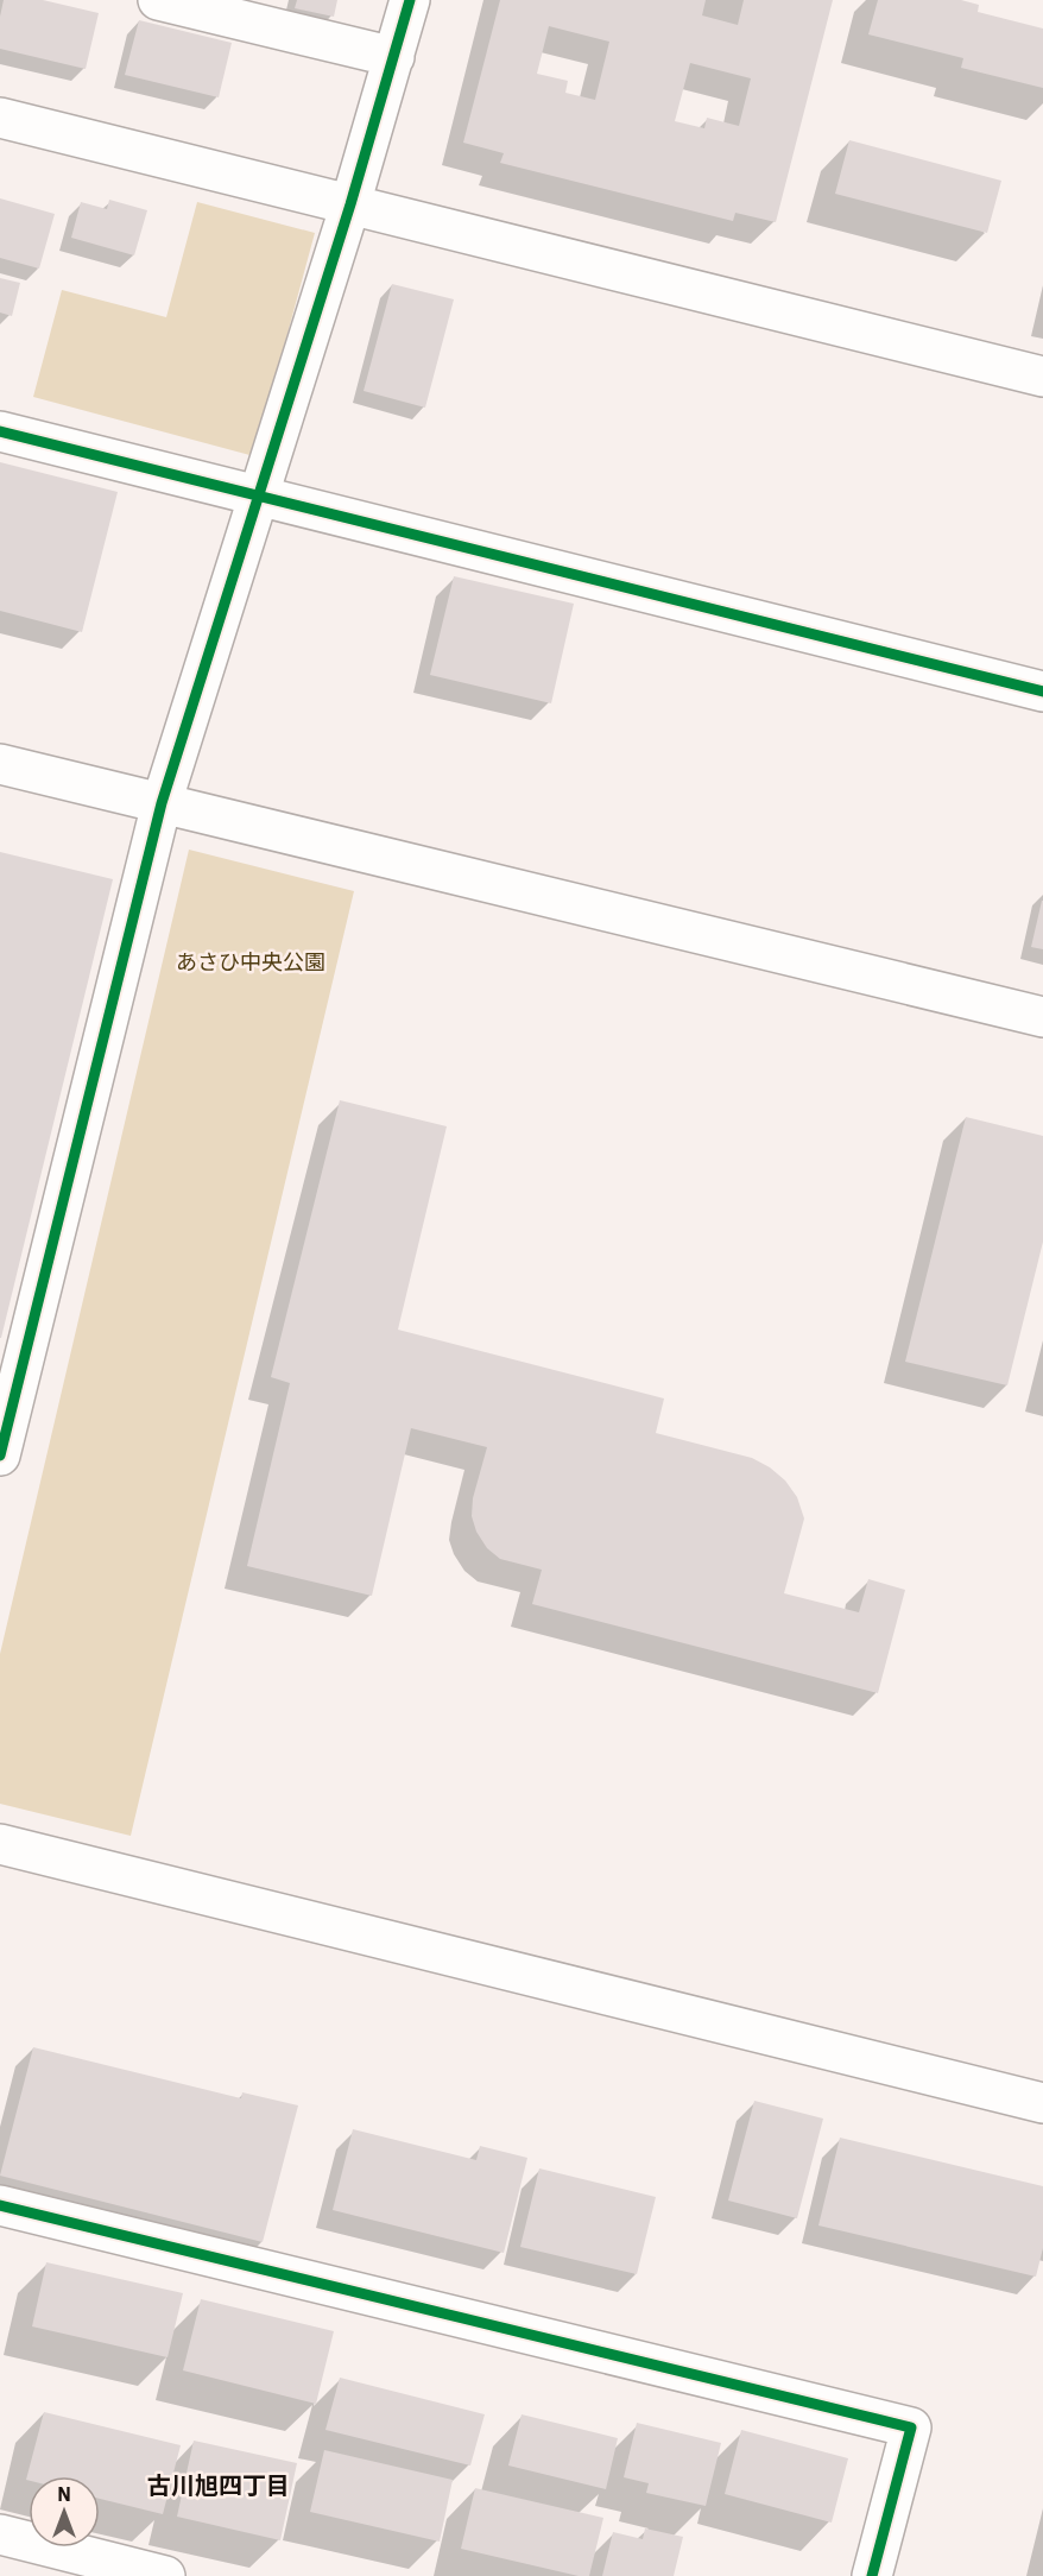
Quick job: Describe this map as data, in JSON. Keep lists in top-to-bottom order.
{
  "districts": ["古川旭四丁目"],
  "parks": ["あさひ中央公園"],
  "north": "top"
}
